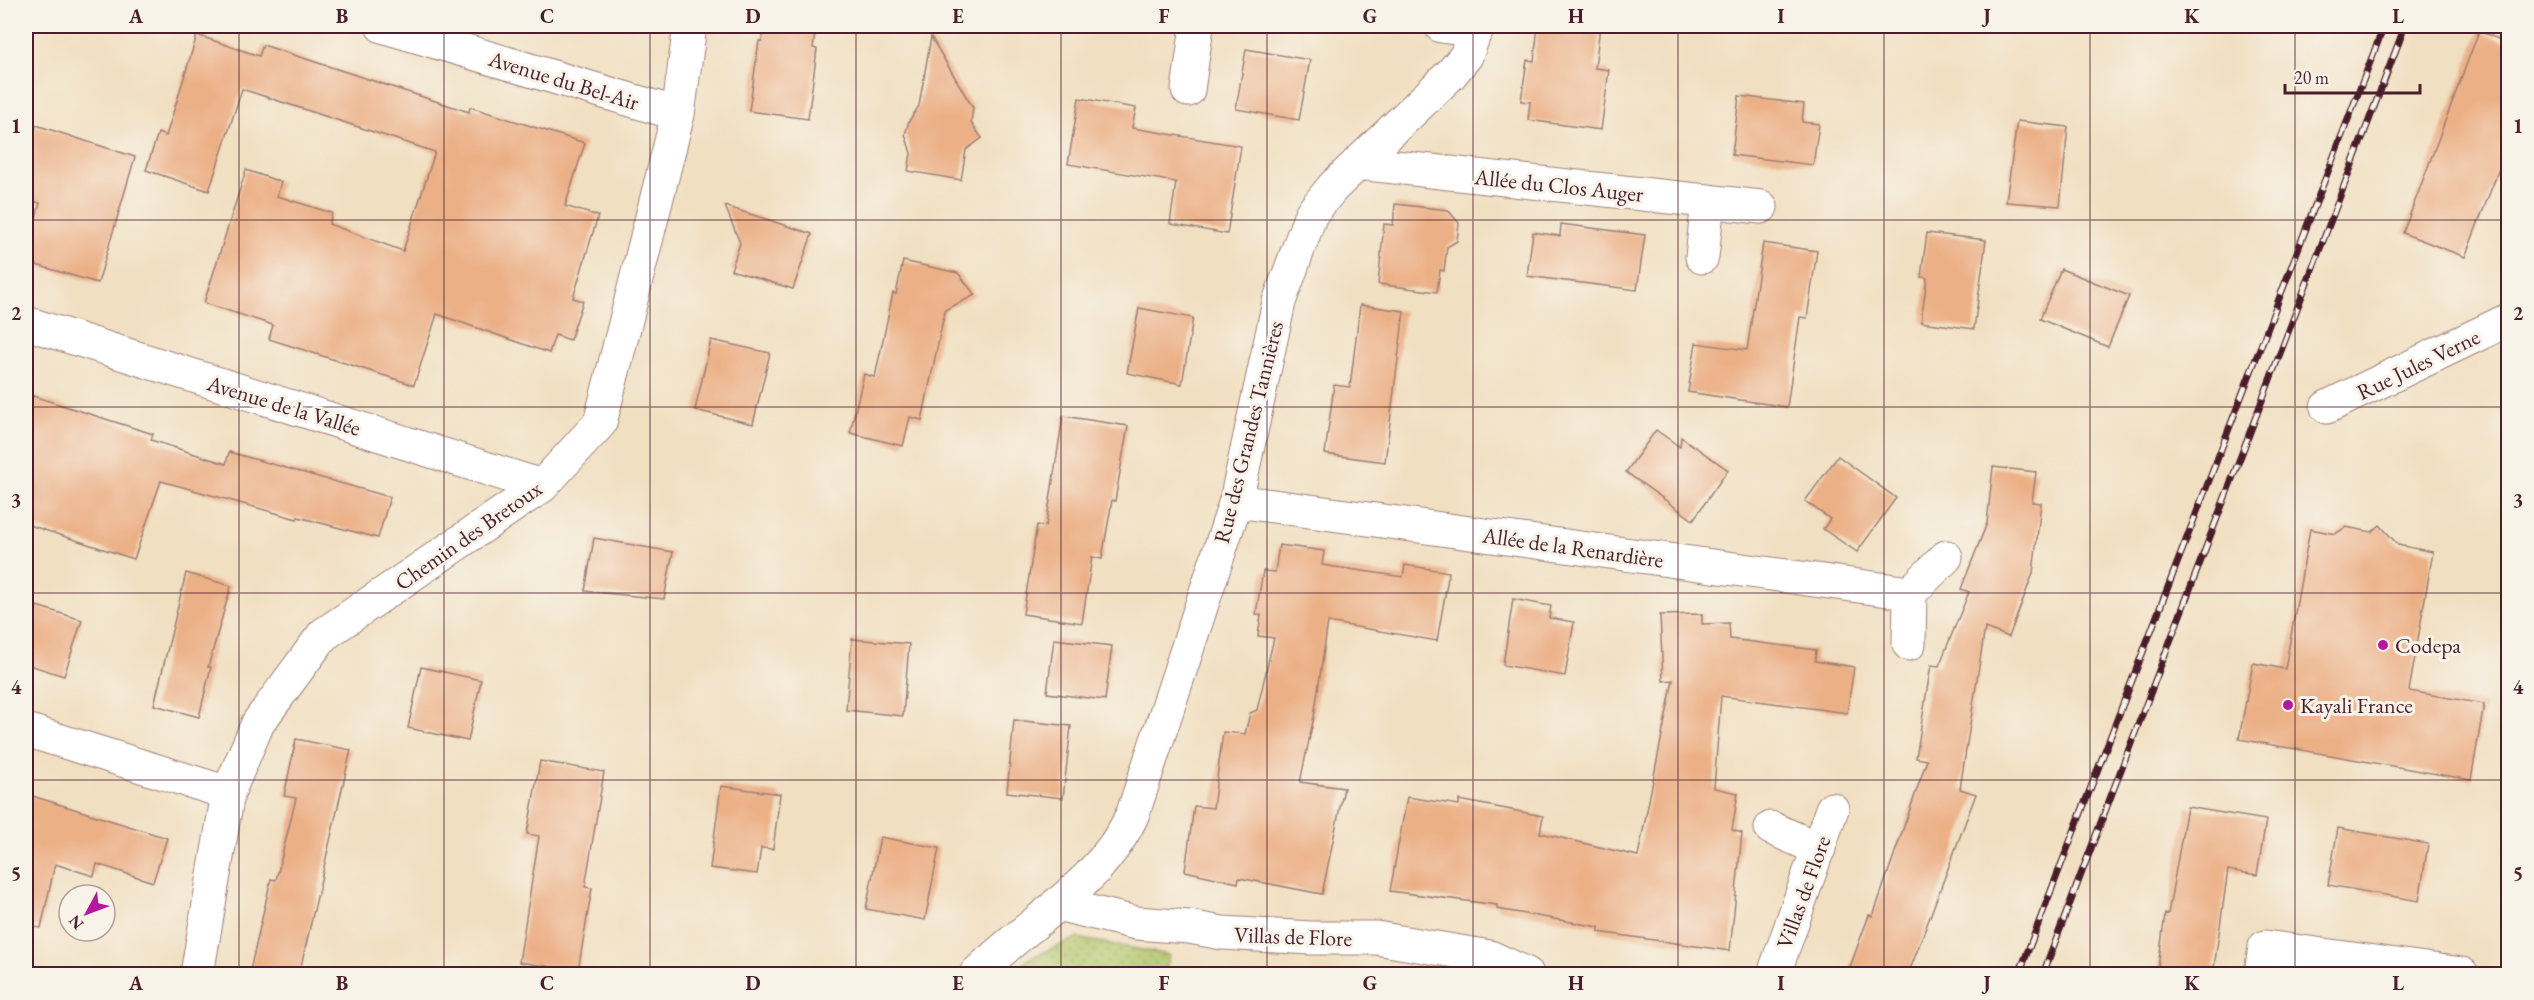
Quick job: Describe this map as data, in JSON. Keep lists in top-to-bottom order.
{
  "streets": {
    "street": [
      "Avenue du Bel-Air",
      "Allée du Clos Auger",
      "Rue Jules Verne",
      "Avenue de la Vallée",
      "Rue des Grandes Tannières",
      "Chemin des Bretoux",
      "Allée de la Renardière",
      "Villas de Flore"
    ]
  },
  "crossings": [
    ["Avenue du Bel-Air", "Chemin des Bretoux"],
    ["Allée du Clos Auger", "Rue des Grandes Tannières"],
    ["Avenue de la Vallée", "Chemin des Bretoux"],
    ["Rue des Grandes Tannières", "Allée de la Renardière"],
    ["Rue des Grandes Tannières", "Villas de Flore"]
  ],
  "places": ["Codepa", "Kayali France"],
  "scale_bar": "20 m",
  "north": "bottom left",
  "grid": {
    "columns": [
      "A",
      "B",
      "C",
      "D",
      "E",
      "F",
      "G",
      "H",
      "I",
      "J",
      "K",
      "L"
    ],
    "rows": [
      "1",
      "2",
      "3",
      "4",
      "5"
    ]
  }
}
